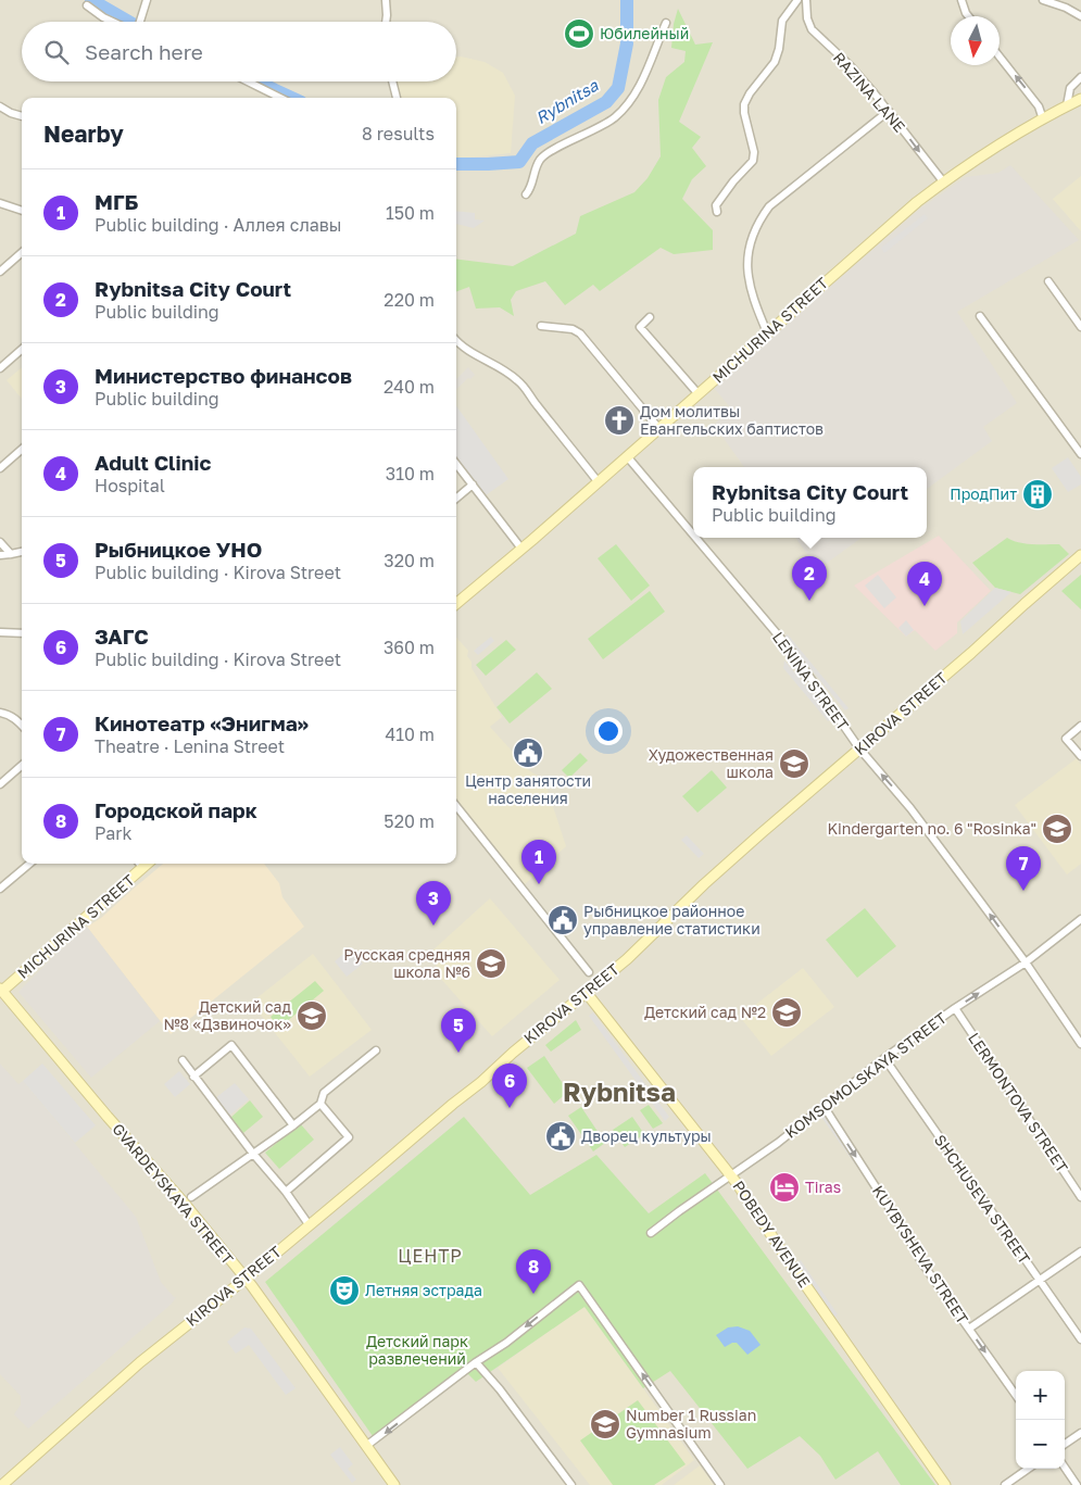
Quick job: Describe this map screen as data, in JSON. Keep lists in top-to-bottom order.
{
  "streets": {
    "street": [
      "RAZINA LANE",
      "MICHURINA STREET",
      "LENINA STREET",
      "KIROVA STREET",
      "KOMSOMOLSKAYA STREET",
      "LERMONTOVA STREET",
      "GVARDEYSKAYA STREET",
      "SHCHUSEVA STREET",
      "POBEDY AVENUE",
      "KUYBYSHEVA STREET"
    ]
  },
  "crossings": [
    ["RAZINA LANE", "MICHURINA STREET"],
    ["MICHURINA STREET", "LENINA STREET"],
    ["MICHURINA STREET", "GVARDEYSKAYA STREET"],
    ["LENINA STREET", "KIROVA STREET"],
    ["LENINA STREET", "KOMSOMOLSKAYA STREET"],
    ["KIROVA STREET", "GVARDEYSKAYA STREET"],
    ["KIROVA STREET", "POBEDY AVENUE"],
    ["KOMSOMOLSKAYA STREET", "LERMONTOVA STREET"],
    ["KOMSOMOLSKAYA STREET", "SHCHUSEVA STREET"],
    ["KOMSOMOLSKAYA STREET", "POBEDY AVENUE"],
    ["KOMSOMOLSKAYA STREET", "KUYBYSHEVA STREET"]
  ],
  "one_way": ["RAZINA LANE", "LENINA STREET", "KUYBYSHEVA STREET"],
  "districts": ["Rybnitsa", "ЦЕНТР"],
  "water": ["Rybnitsa"],
  "parks": ["Детский парк развлечений"],
  "places": {
    "sports": ["Юбилейный"],
    "church": ["Дом молитвы Евангельских баптистов"],
    "building": ["ПродПит"],
    "public building": ["Центр занятости населения", "Рыбницкое районное управление статистики", "Дворец культуры"],
    "school or university": [
      "Художественная школа",
      "Kindergarten no. 6 \"Rosinka\"",
      "Русская средняя школа №6",
      "Детский сад №2",
      "Детский сад №8 «Дзвиночок»",
      "Number 1 Russian Gymnasium"
    ],
    "hotel": ["Tiras"],
    "theatre": ["Летняя эстрада"]
  },
  "north": "bottom",
  "page": {
    "search": "Search here",
    "heading": ["Nearby", "8 results"],
    "list": [
      {
        "mark": "1",
        "name": "МГБ",
        "note": "Public building · Аллея славы",
        "value": "150 m"
      },
      {
        "mark": "2",
        "name": "Rybnitsa City Court",
        "note": "Public building",
        "value": "220 m"
      },
      {
        "mark": "3",
        "name": "Министерство финансов",
        "note": "Public building",
        "value": "240 m"
      },
      {
        "mark": "4",
        "name": "Adult Clinic",
        "note": "Hospital",
        "value": "310 m"
      },
      {
        "mark": "5",
        "name": "Рыбницкое УНО",
        "note": "Public building · Kirova Street",
        "value": "320 m"
      },
      {
        "mark": "6",
        "name": "ЗАГС",
        "note": "Public building · Kirova Street",
        "value": "360 m"
      },
      {
        "mark": "7",
        "name": "Кинотеатр «Энигма»",
        "note": "Theatre · Lenina Street",
        "value": "410 m"
      },
      {
        "mark": "8",
        "name": "Городской парк",
        "note": "Park",
        "value": "520 m"
      }
    ],
    "popup": ["Rybnitsa City Court", "Public building"],
    "pins": [
      "2",
      "4",
      "1",
      "7",
      "3",
      "5",
      "6",
      "8"
    ],
    "map_buttons": ["+", "−"]
  }
}
